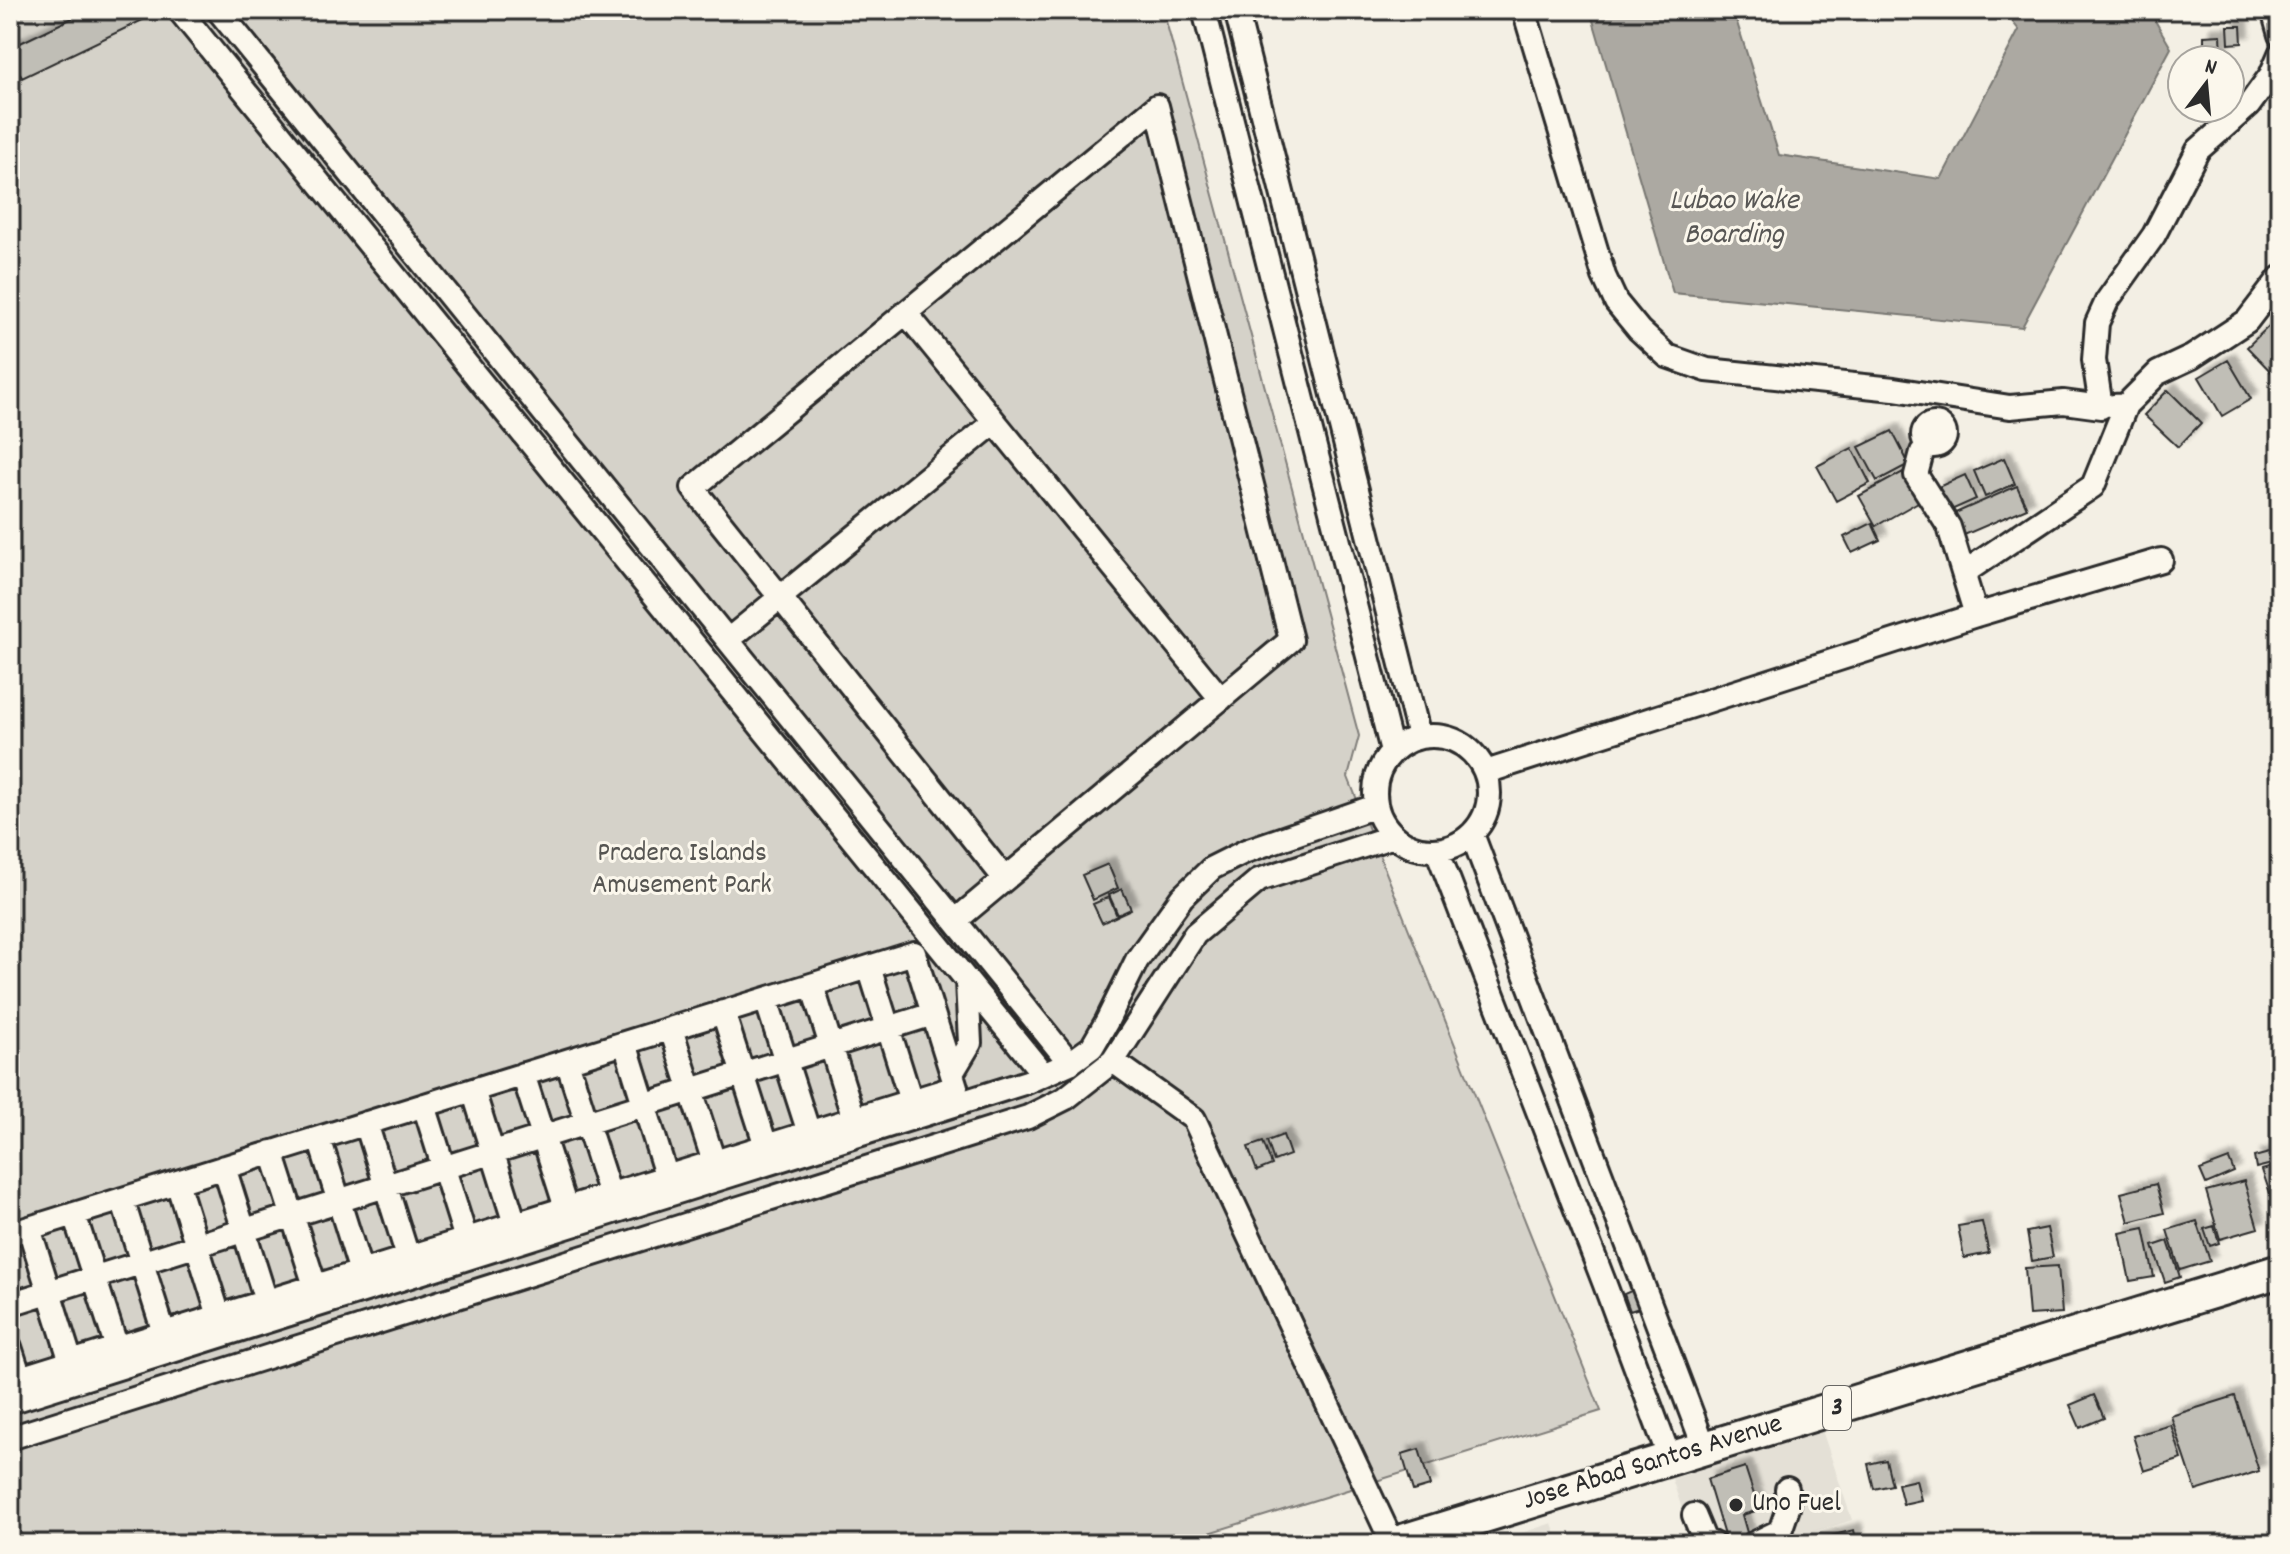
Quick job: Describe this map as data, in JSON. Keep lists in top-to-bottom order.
{
  "streets": {
    "highway": ["3", "Jose Abad Santos Avenue"]
  },
  "water": ["Lubao Wake Boarding"],
  "parks": ["Pradera Islands Amusement Park"],
  "places": ["Uno Fuel"],
  "north": "top"
}
